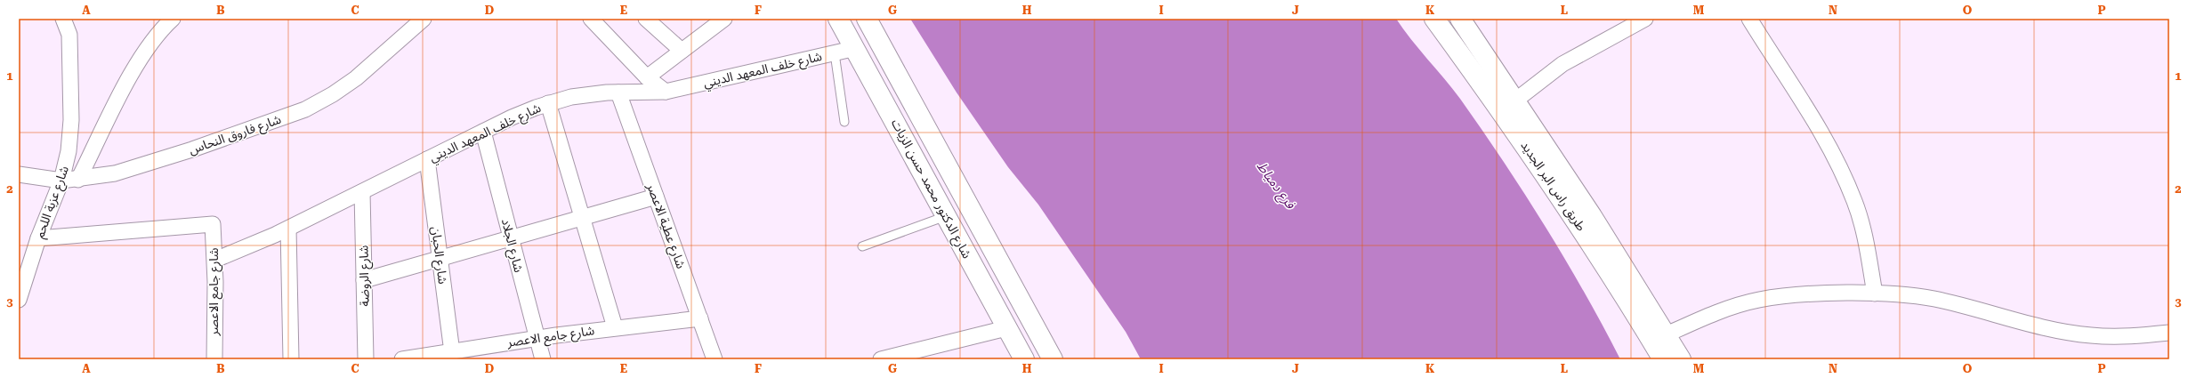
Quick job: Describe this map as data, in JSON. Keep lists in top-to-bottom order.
{
  "streets": {
    "main road": ["طريق راس البر الجديد", "شارع الدكتور محمد حسن الزيات"],
    "street": [
      "شارع خلف المعهد الديني",
      "شارع فاروق النحاس",
      "شارع عزبة اللحم",
      "شارع عطية الاعصر",
      "شارع الجلاد",
      "شارع الحبان",
      "شارع الروضة",
      "شارع جامع الاعصر"
    ]
  },
  "crossings": [
    ["شارع خلف المعهد الديني", "شارع الدكتور محمد حسن الزيات"],
    ["شارع خلف المعهد الديني", "شارع عطية الاعصر"],
    ["شارع خلف المعهد الديني", "شارع الجلاد"],
    ["شارع خلف المعهد الديني", "شارع الحبان"],
    ["شارع خلف المعهد الديني", "شارع الروضة"],
    ["شارع خلف المعهد الديني", "شارع جامع الاعصر"],
    ["شارع فاروق النحاس", "شارع عزبة اللحم"],
    ["شارع عزبة اللحم", "شارع جامع الاعصر"],
    ["شارع عطية الاعصر", "شارع جامع الاعصر"],
    ["شارع الجلاد", "شارع جامع الاعصر"],
    ["شارع الحبان", "شارع جامع الاعصر"]
  ],
  "water": ["فرع دمياط"],
  "grid": {
    "columns": [
      "A",
      "B",
      "C",
      "D",
      "E",
      "F",
      "G",
      "H",
      "I",
      "J",
      "K",
      "L",
      "M",
      "N",
      "O",
      "P"
    ],
    "rows": ["1", "2", "3"]
  }
}
